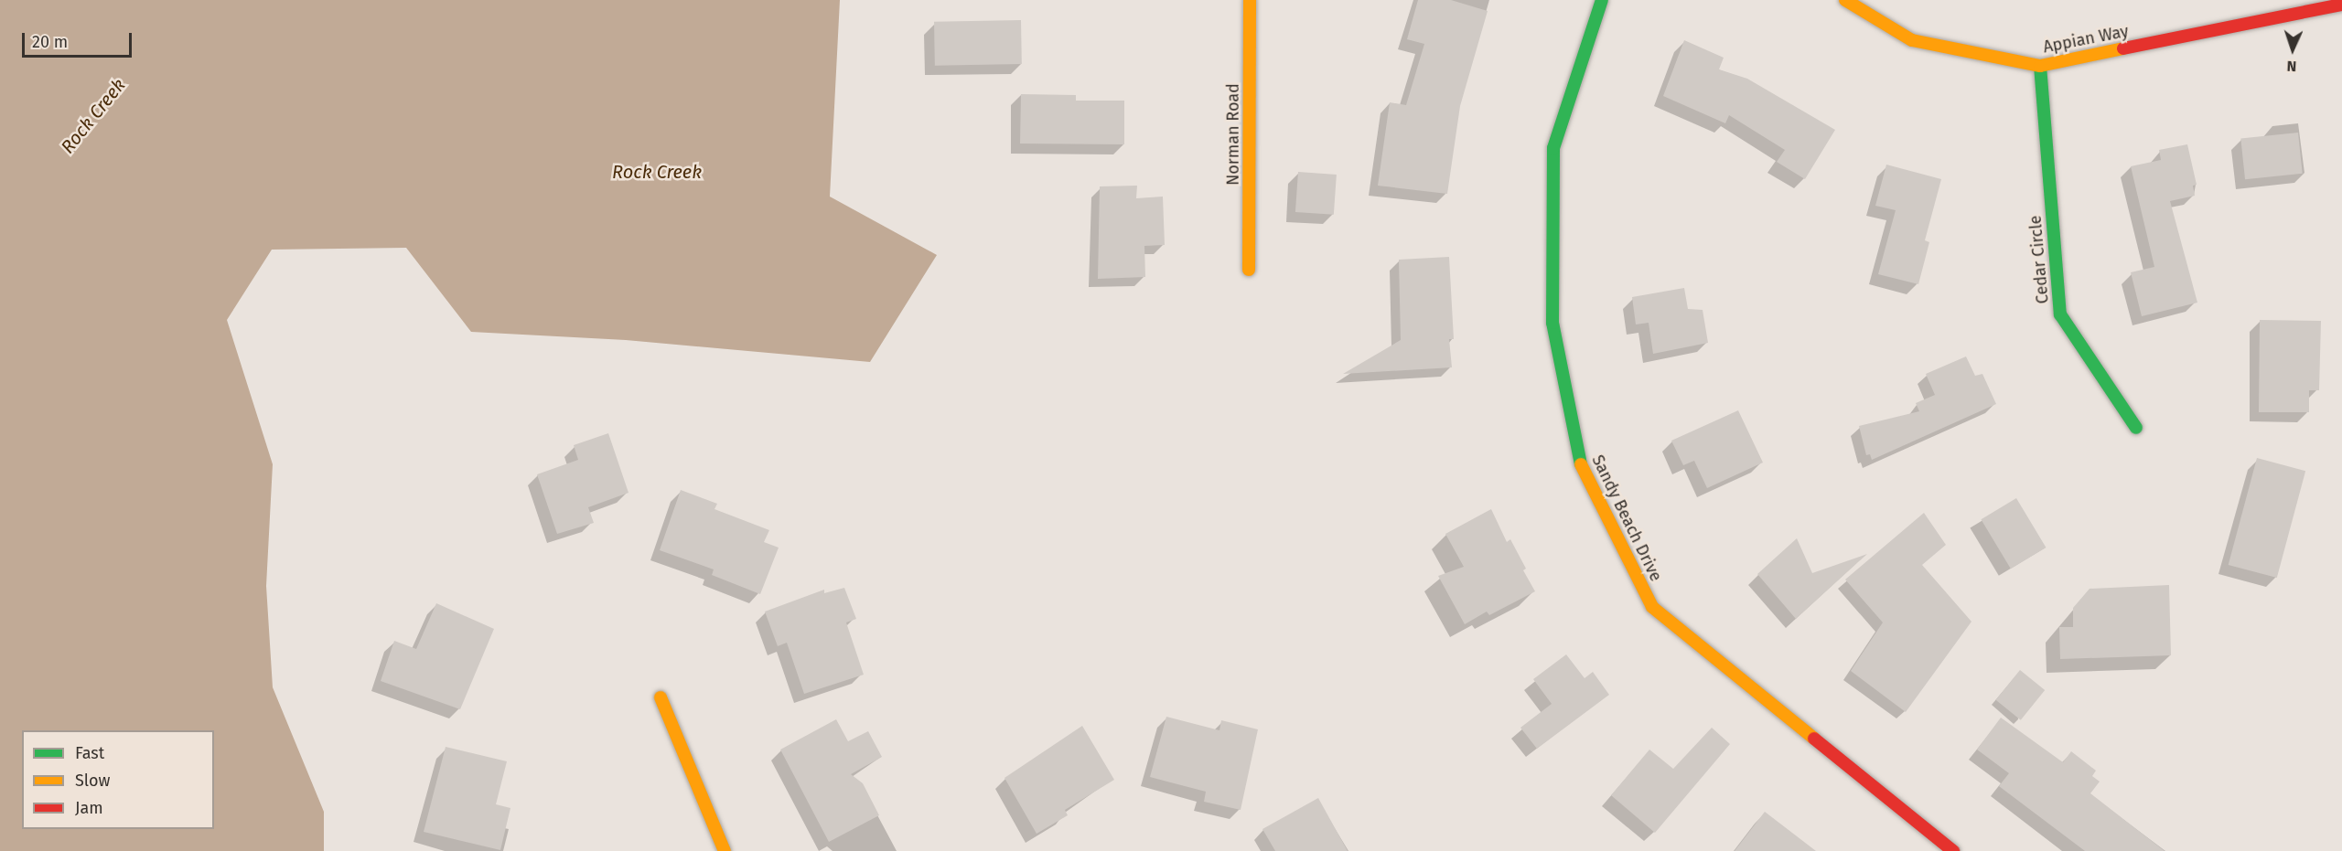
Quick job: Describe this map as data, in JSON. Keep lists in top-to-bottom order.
{
  "streets": {
    "street": [
      "Appian Way",
      "Norman Road",
      "Cedar Circle",
      "Sandy Beach Drive"
    ]
  },
  "crossings": [
    ["Appian Way", "Cedar Circle"]
  ],
  "water": ["Rock Creek"],
  "legend": ["Fast", "Slow", "Jam"],
  "scale_bar": "20 m",
  "north": "bottom"
}
